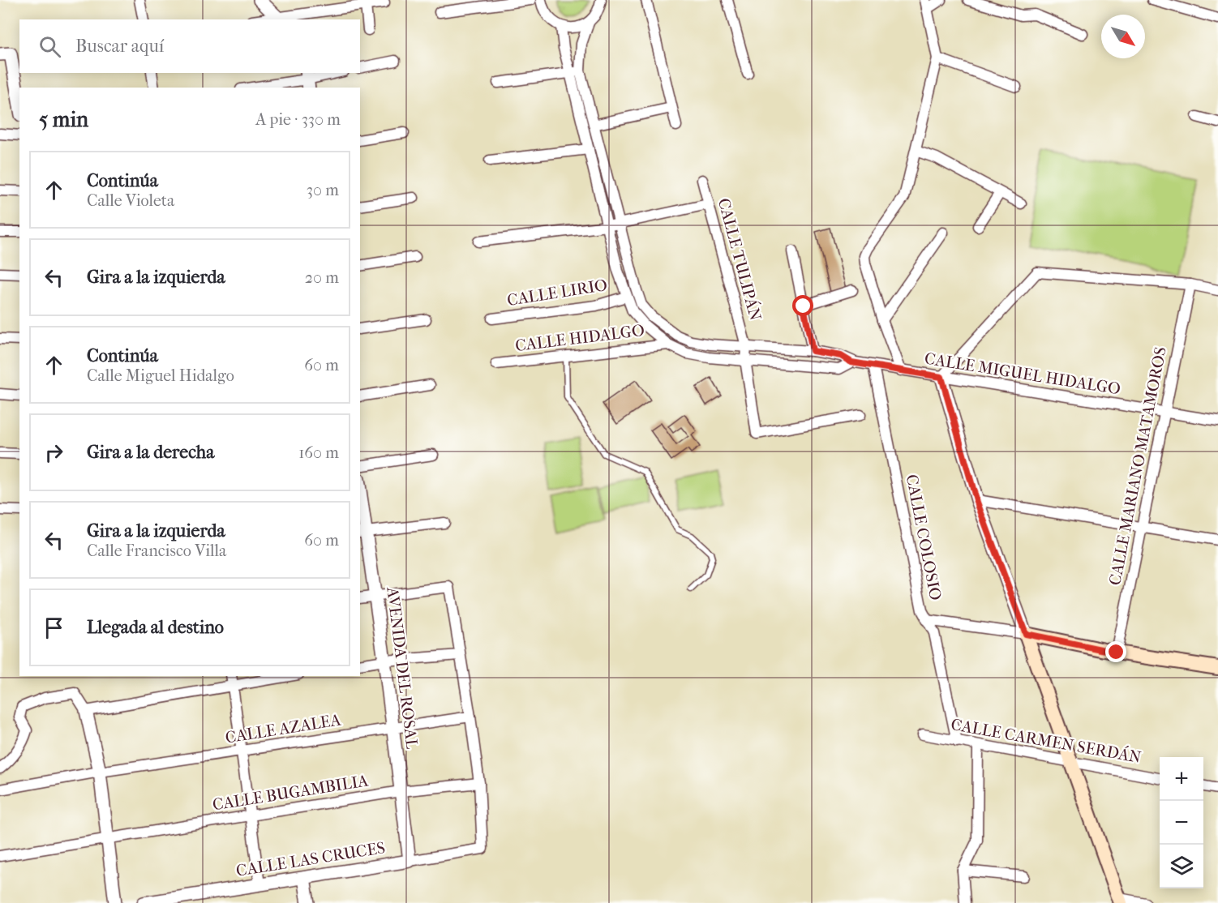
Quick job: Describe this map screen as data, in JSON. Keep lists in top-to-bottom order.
{
  "streets": {
    "street": [
      "CALLE TULIPÁN",
      "CALLE LIRIO",
      "CALLE HIDALGO",
      "CALLE MIGUEL HIDALGO",
      "CALLE MARIANO MATAMOROS",
      "CALLE COLOSIO",
      "AVENIDA DEL ROSAL",
      "CALLE AZALEA",
      "CALLE CARMEN SERDÁN",
      "CALLE BUGAMBILIA",
      "CALLE LAS CRUCES"
    ]
  },
  "crossings": [
    ["CALLE MIGUEL HIDALGO", "CALLE MARIANO MATAMOROS"],
    ["CALLE MIGUEL HIDALGO", "CALLE COLOSIO"],
    ["CALLE COLOSIO", "CALLE CARMEN SERDÁN"],
    ["AVENIDA DEL ROSAL", "CALLE AZALEA"],
    ["AVENIDA DEL ROSAL", "CALLE BUGAMBILIA"],
    ["AVENIDA DEL ROSAL", "CALLE LAS CRUCES"],
    ["CALLE BUGAMBILIA", "CALLE LAS CRUCES"]
  ],
  "north": "bottom right",
  "page": {
    "search": "Buscar aquí",
    "heading": ["5 min", "A pie · 330 m"],
    "list": [
      ["Continúa", "Calle Violeta", "30 m"],
      ["Gira a la izquierda", "20 m"],
      ["Continúa", "Calle Miguel Hidalgo", "60 m"],
      ["Gira a la derecha", "160 m"],
      ["Gira a la izquierda", "Calle Francisco Villa", "60 m"],
      "Llegada al destino"
    ],
    "map_buttons": ["+", "−"]
  }
}
